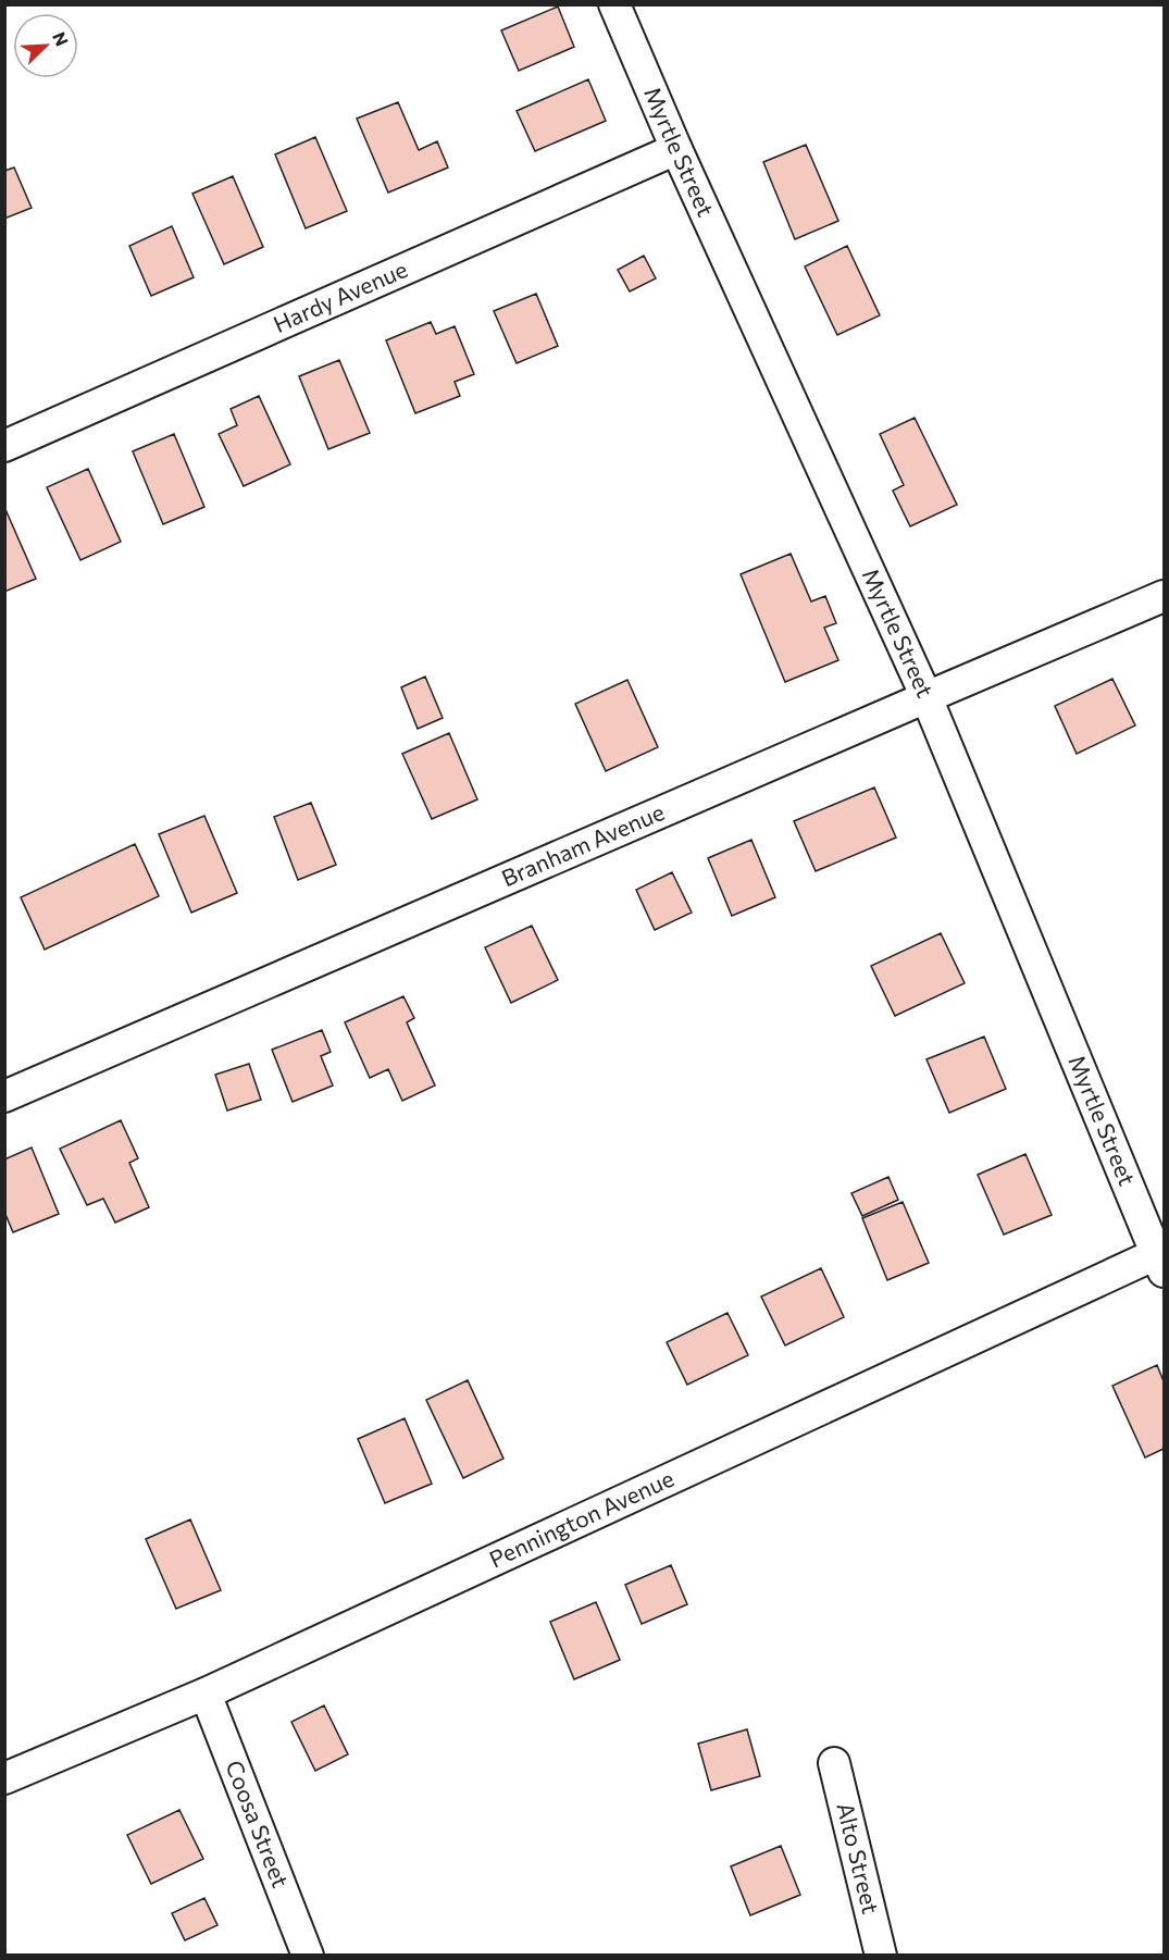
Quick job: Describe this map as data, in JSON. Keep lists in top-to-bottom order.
{
  "streets": {
    "street": [
      "Myrtle Street",
      "Hardy Avenue",
      "Branham Avenue",
      "Pennington Avenue",
      "Coosa Street",
      "Alto Street"
    ]
  },
  "crossings": [
    ["Myrtle Street", "Hardy Avenue"],
    ["Myrtle Street", "Branham Avenue"],
    ["Myrtle Street", "Pennington Avenue"],
    ["Pennington Avenue", "Coosa Street"]
  ],
  "north": "top right"
}
